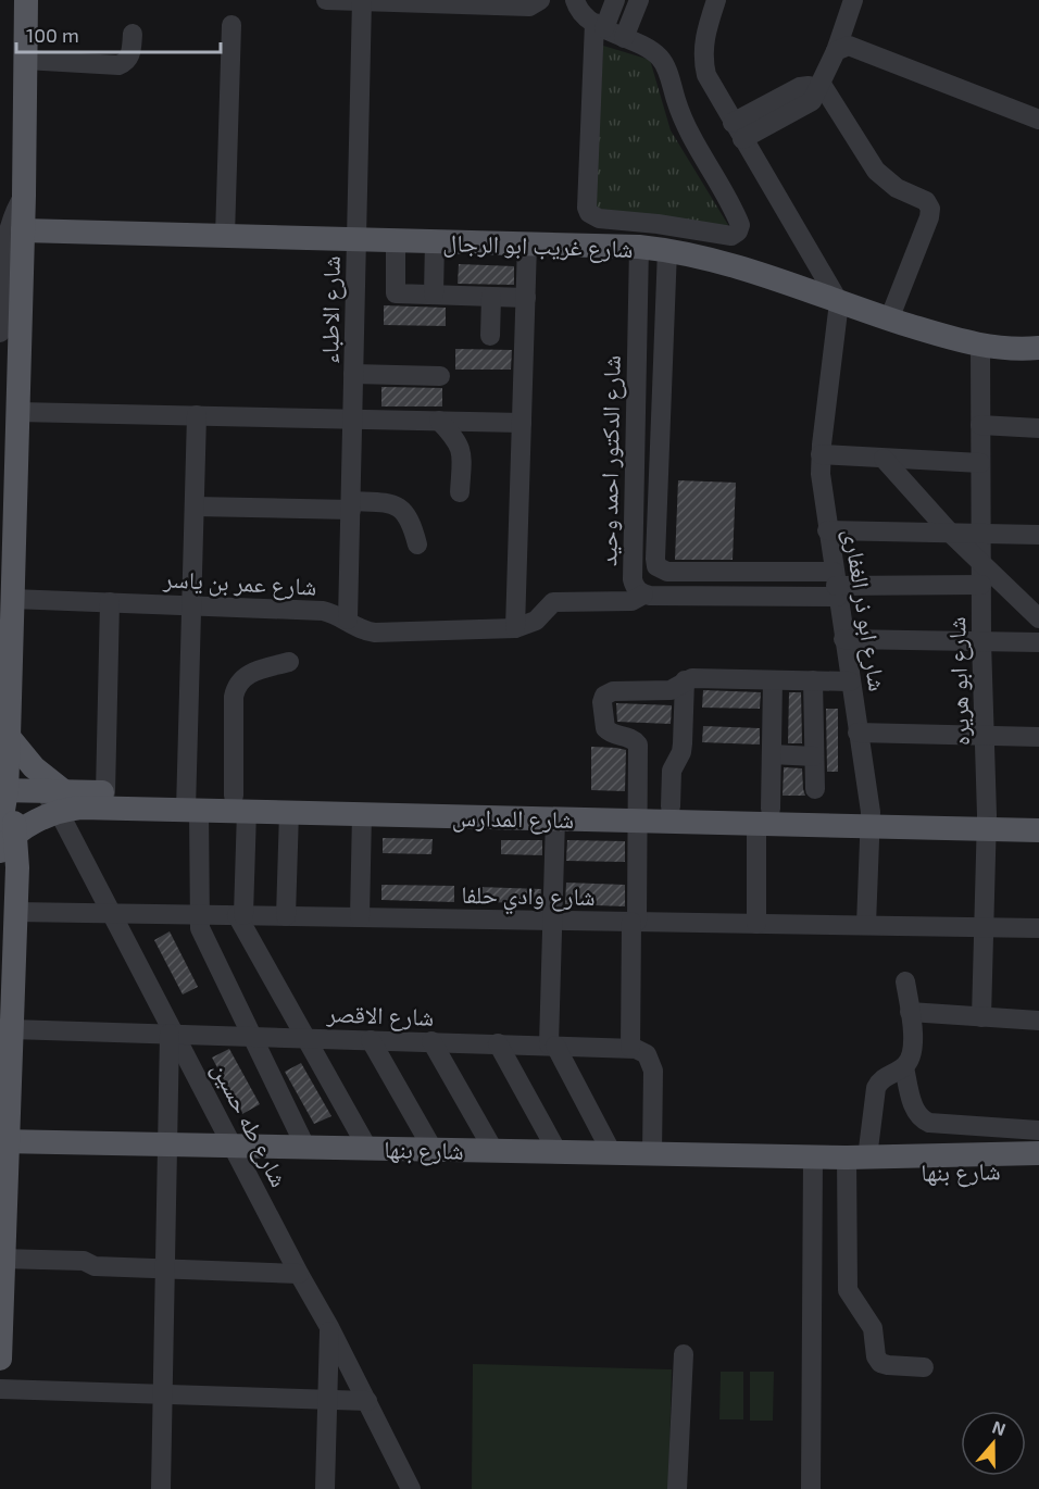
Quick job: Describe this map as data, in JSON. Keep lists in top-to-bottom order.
{
  "streets": {
    "main road": ["شارع غريب ابو الرجال", "شارع المدارس", "شارع بنها"],
    "street": [
      "شارع الاطباء",
      "شارع الدكتور احمد وحيد",
      "شارع عمر بن ياسر",
      "شارع ابو ذر الغفارى",
      "شارع ابو هريره",
      "شارع وادي حلفا",
      "شارع الاقصر",
      "شارع طه حسين"
    ]
  },
  "crossings": [
    ["شارع غريب ابو الرجال", "شارع الاطباء"],
    ["شارع غريب ابو الرجال", "شارع الدكتور احمد وحيد"],
    ["شارع غريب ابو الرجال", "شارع ابو ذر الغفارى"],
    ["شارع غريب ابو الرجال", "شارع ابو هريره"],
    ["شارع الاطباء", "شارع عمر بن ياسر"],
    ["شارع الدكتور احمد وحيد", "شارع عمر بن ياسر"],
    ["شارع الدكتور احمد وحيد", "شارع ابو ذر الغفارى"],
    ["شارع ابو ذر الغفارى", "شارع المدارس"],
    ["شارع ابو ذر الغفارى", "شارع وادي حلفا"],
    ["شارع ابو هريره", "شارع المدارس"],
    ["شارع ابو هريره", "شارع وادي حلفا"],
    ["شارع المدارس", "شارع طه حسين"],
    ["شارع وادي حلفا", "شارع طه حسين"],
    ["شارع الاقصر", "شارع طه حسين"],
    ["شارع طه حسين", "شارع بنها"]
  ],
  "scale_bar": "100 m",
  "north": "top"
}
